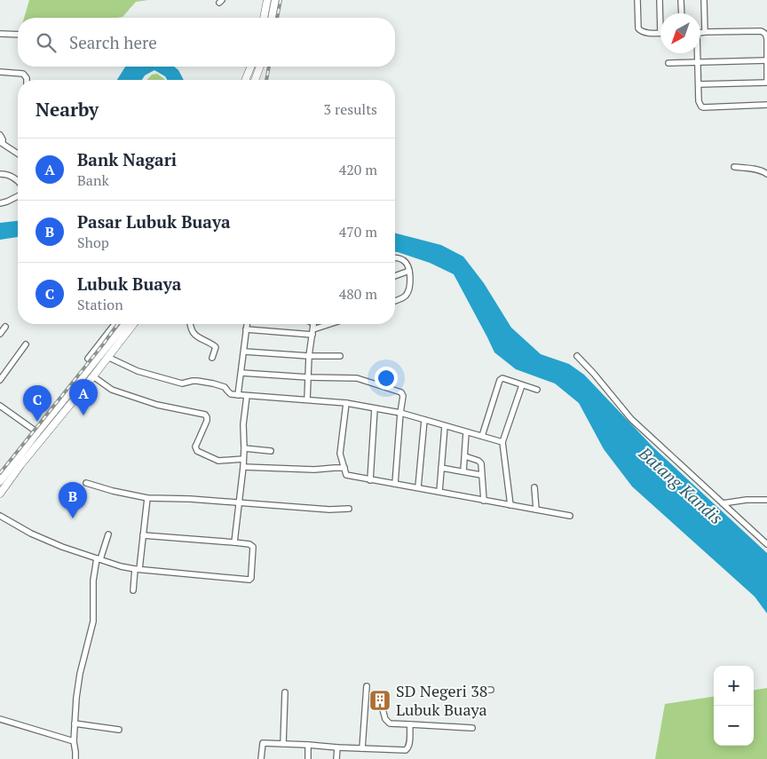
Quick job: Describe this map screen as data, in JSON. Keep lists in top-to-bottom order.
{
  "water": ["Batang Kandis"],
  "places": {
    "building": ["SD Negeri 38 Lubuk Buaya"]
  },
  "north": "bottom left",
  "page": {
    "search": "Search here",
    "heading": ["Nearby", "3 results"],
    "list": [
      {
        "mark": "A",
        "name": "Bank Nagari",
        "note": "Bank",
        "value": "420 m"
      },
      {
        "mark": "B",
        "name": "Pasar Lubuk Buaya",
        "note": "Shop",
        "value": "470 m"
      },
      {
        "mark": "C",
        "name": "Lubuk Buaya",
        "note": "Station",
        "value": "480 m"
      }
    ],
    "pins": ["A", "C", "B"],
    "map_buttons": ["+", "−"]
  }
}
